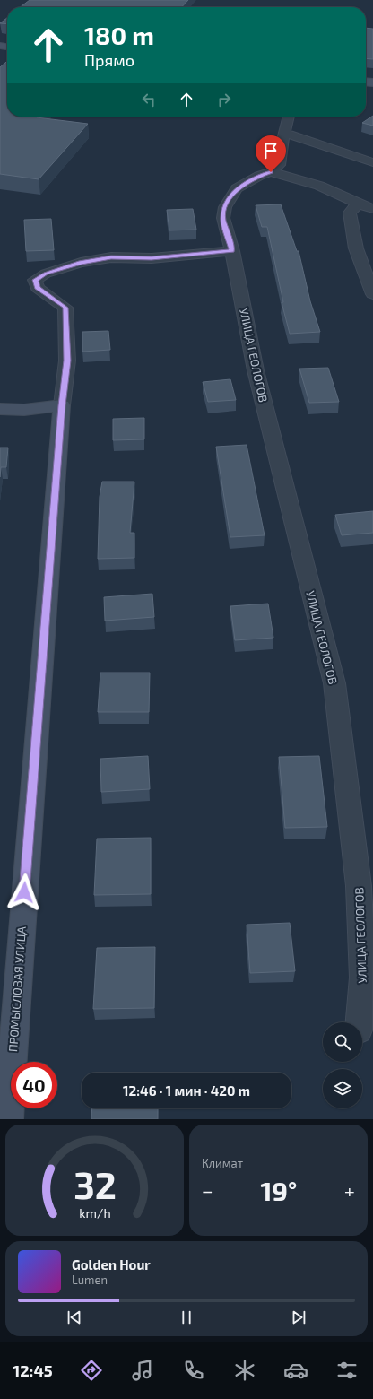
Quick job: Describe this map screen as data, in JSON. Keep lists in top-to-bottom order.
{
  "streets": {
    "street": ["УЛИЦА ГЕОЛОГОВ", "ПРОМЫСЛОВАЯ УЛИЦА"]
  },
  "page": {
    "turn": ["180 m", "Прямо"],
    "limit": "40",
    "trip": "12:46 · 1 мин · 420 m",
    "tile": "Климат",
    "heat": ["−", "19°", "+"],
    "song": ["Golden Hour", "Lumen"],
    "tabs": "12:45",
    "gauge": ["32", "km/h"]
  }
}
